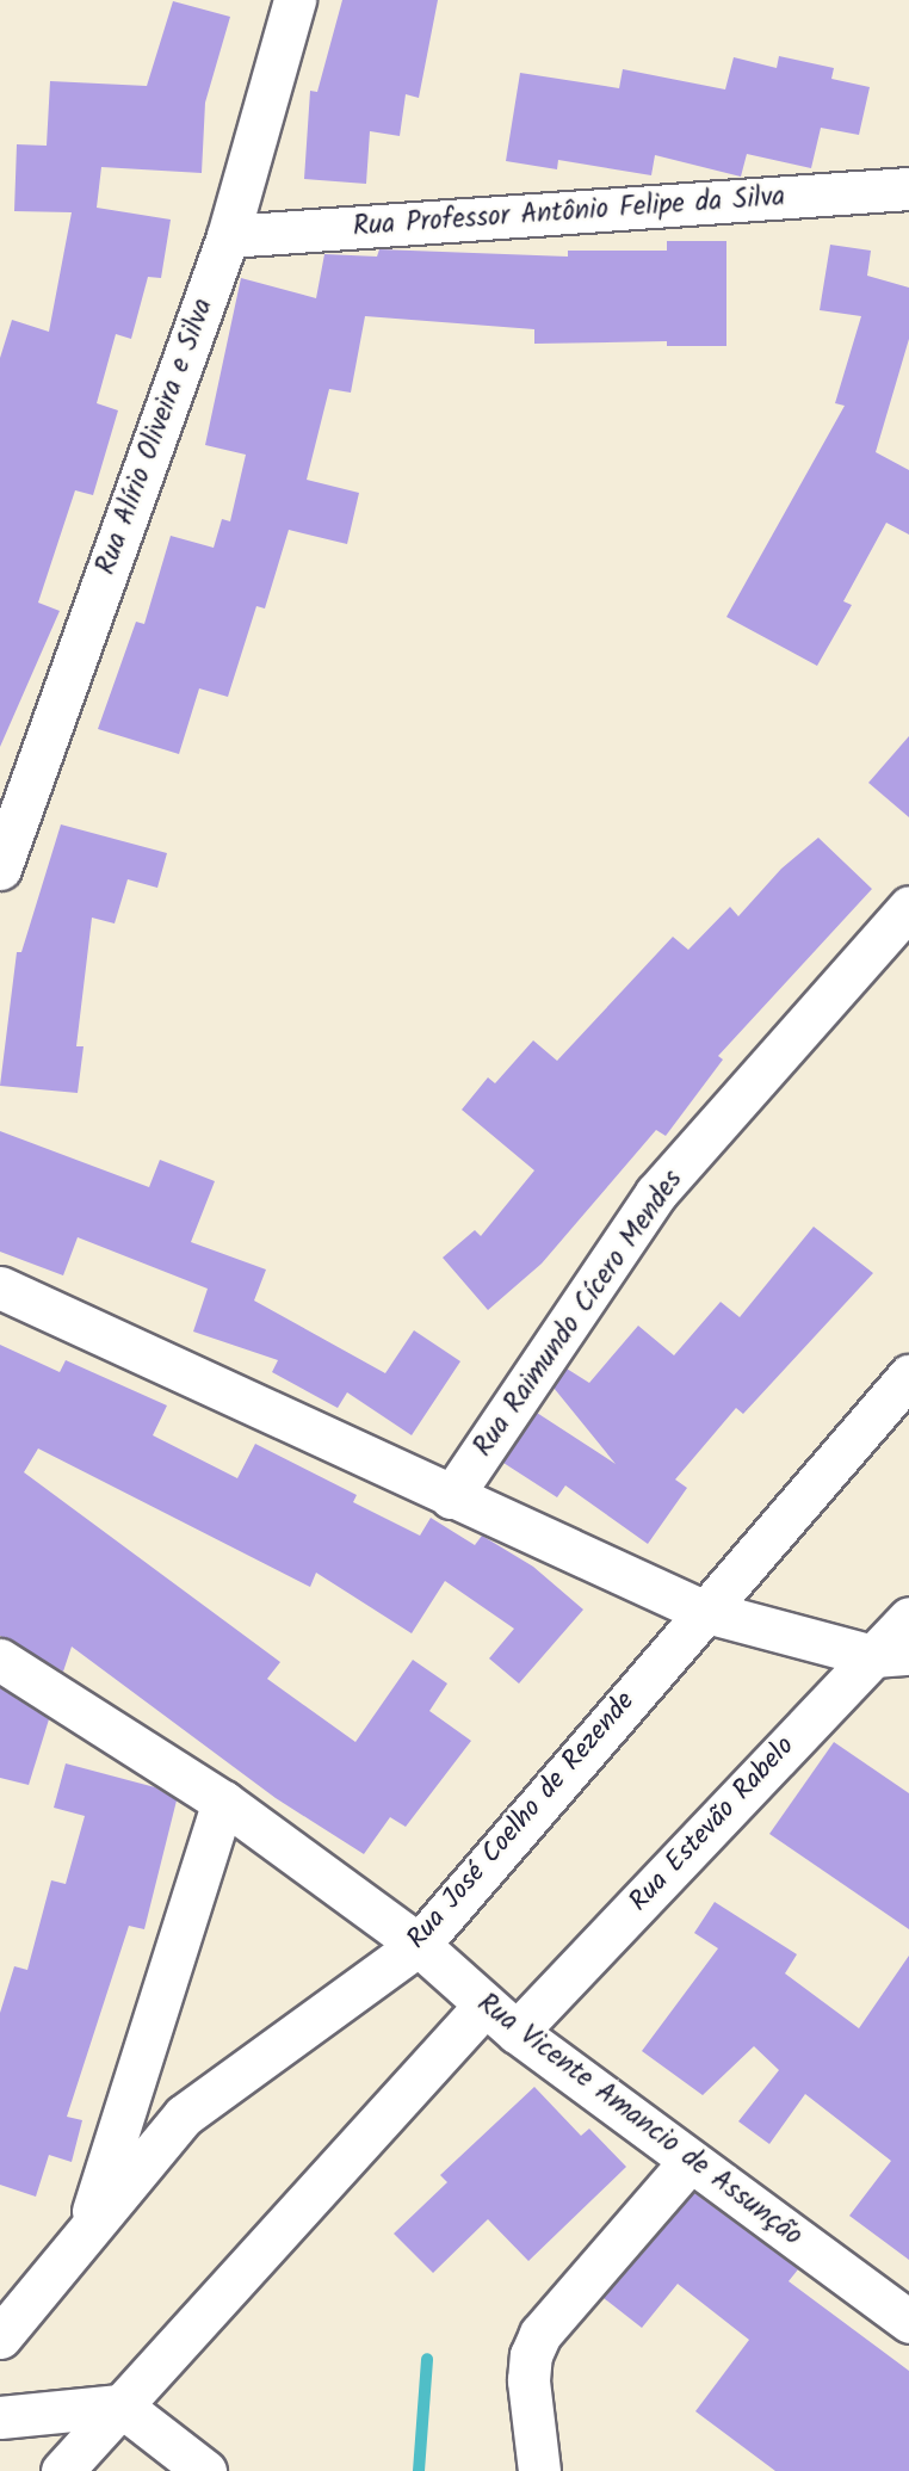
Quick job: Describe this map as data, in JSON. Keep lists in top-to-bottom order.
{
  "streets": {
    "street": [
      "Rua Professor Antônio Felipe da Silva",
      "Rua Alírio Oliveira e Silva",
      "Rua Raimundo Cícero Mendes",
      "Rua José Coelho de Rezende",
      "Rua Estevão Rabelo",
      "Rua Vicente Amancio de Assunção"
    ]
  },
  "crossings": [
    ["Rua Professor Antônio Felipe da Silva", "Rua Alírio Oliveira e Silva"],
    ["Rua José Coelho de Rezende", "Rua Vicente Amancio de Assunção"],
    ["Rua Estevão Rabelo", "Rua Vicente Amancio de Assunção"]
  ]
}
